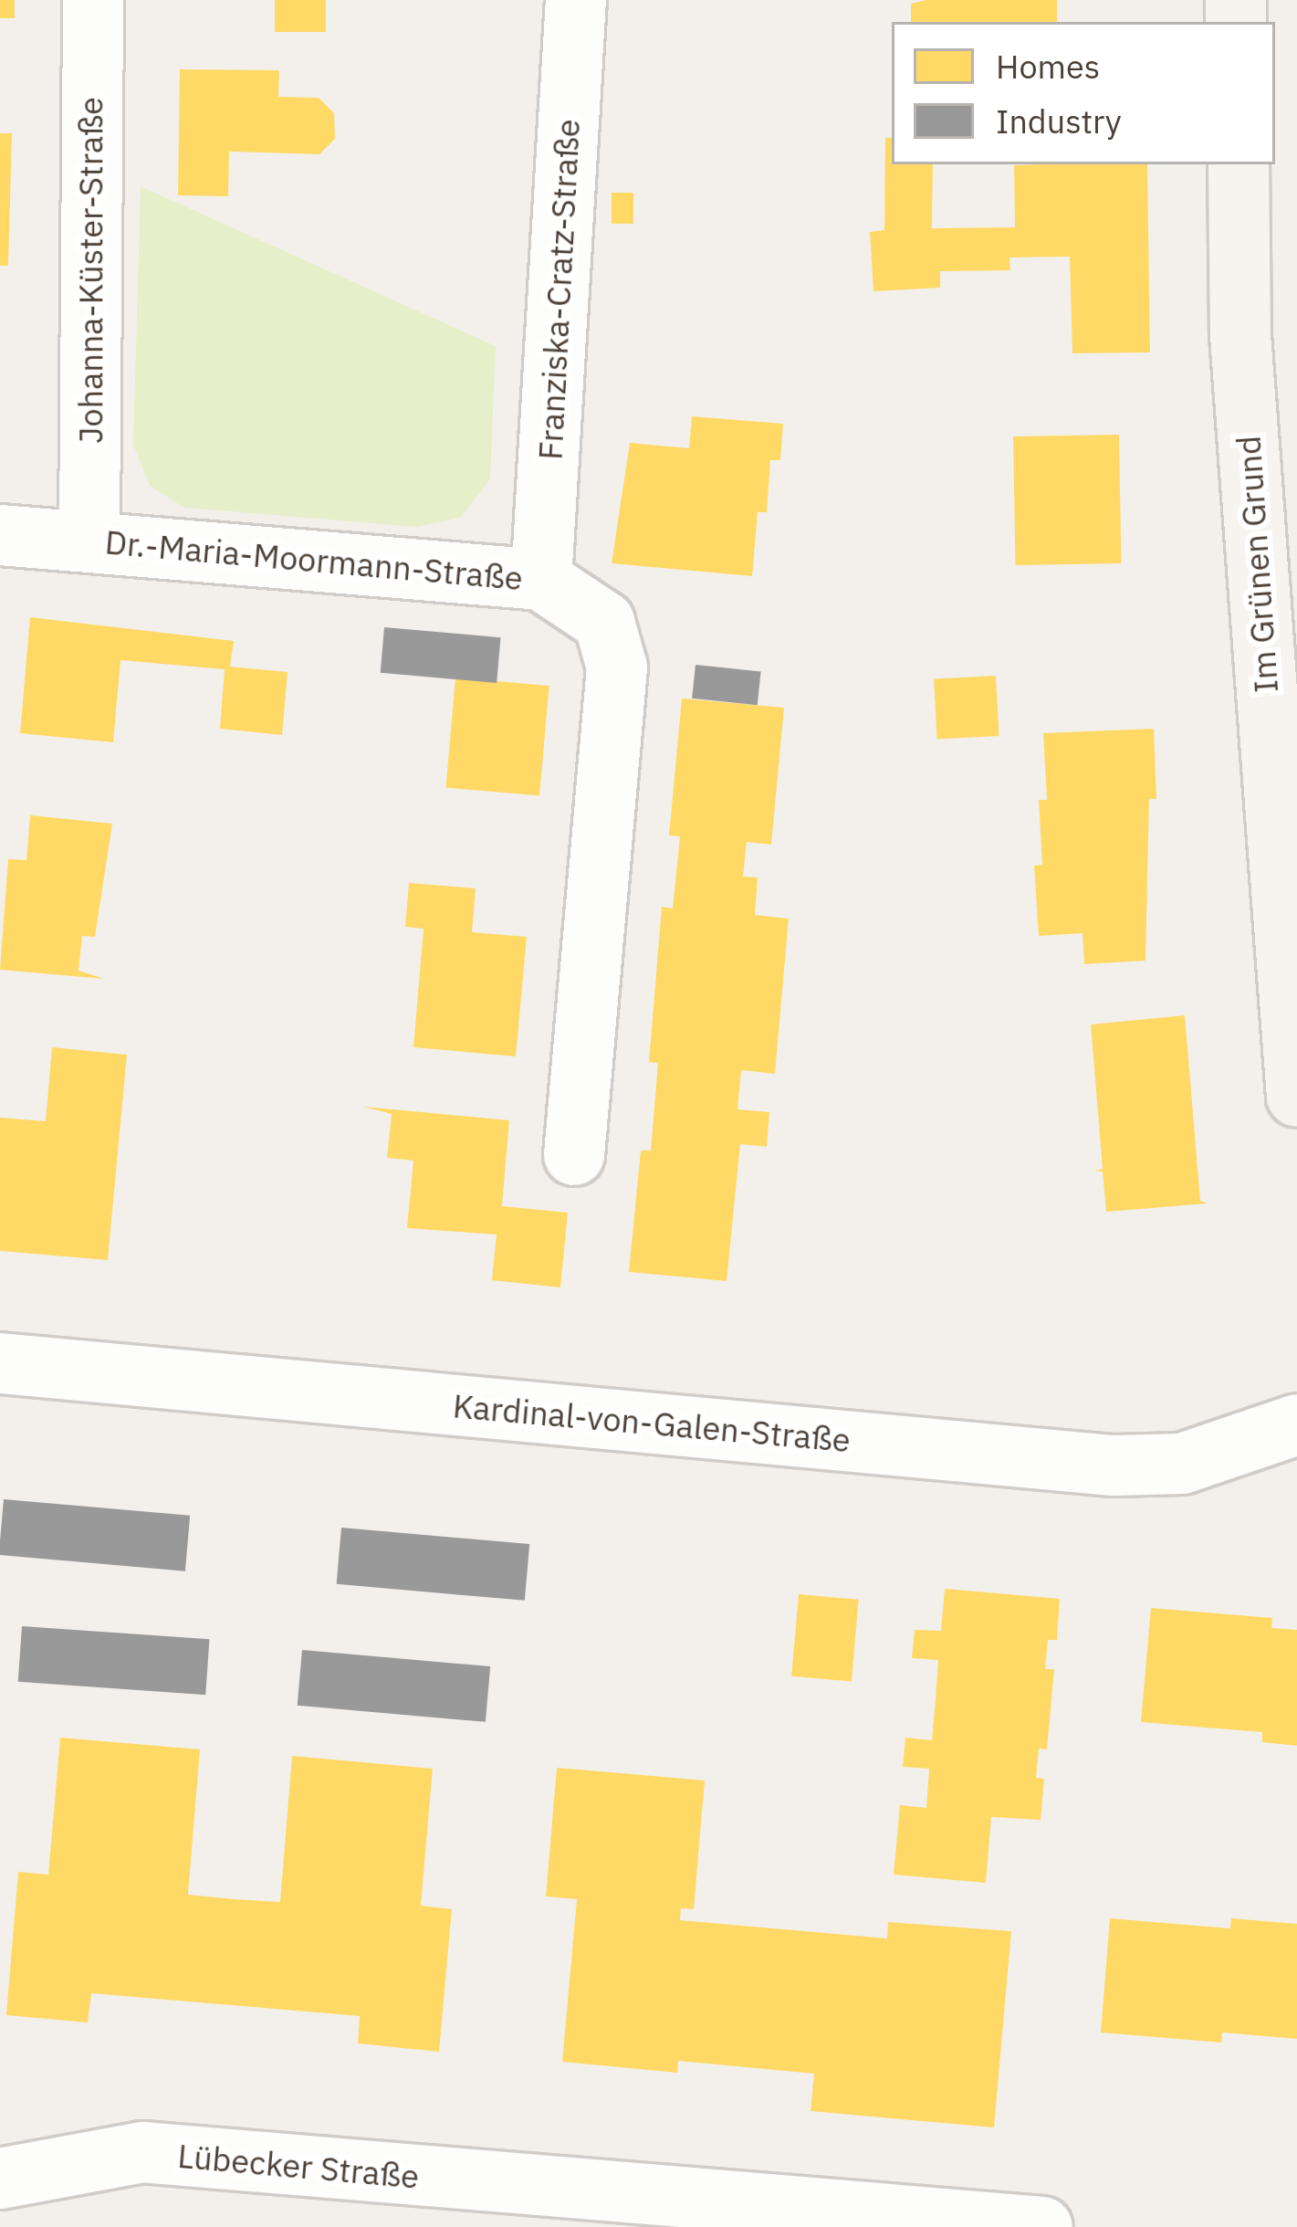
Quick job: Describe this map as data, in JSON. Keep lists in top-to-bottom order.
{
  "streets": {
    "street": [
      "Johanna-Küster-Straße",
      "Franziska-Cratz-Straße",
      "Dr.-Maria-Moormann-Straße",
      "Im Grünen Grund",
      "Kardinal-von-Galen-Straße",
      "Lübecker Straße"
    ]
  },
  "crossings": [
    ["Johanna-Küster-Straße", "Dr.-Maria-Moormann-Straße"],
    ["Franziska-Cratz-Straße", "Dr.-Maria-Moormann-Straße"]
  ],
  "legend": ["Homes", "Industry"]
}
